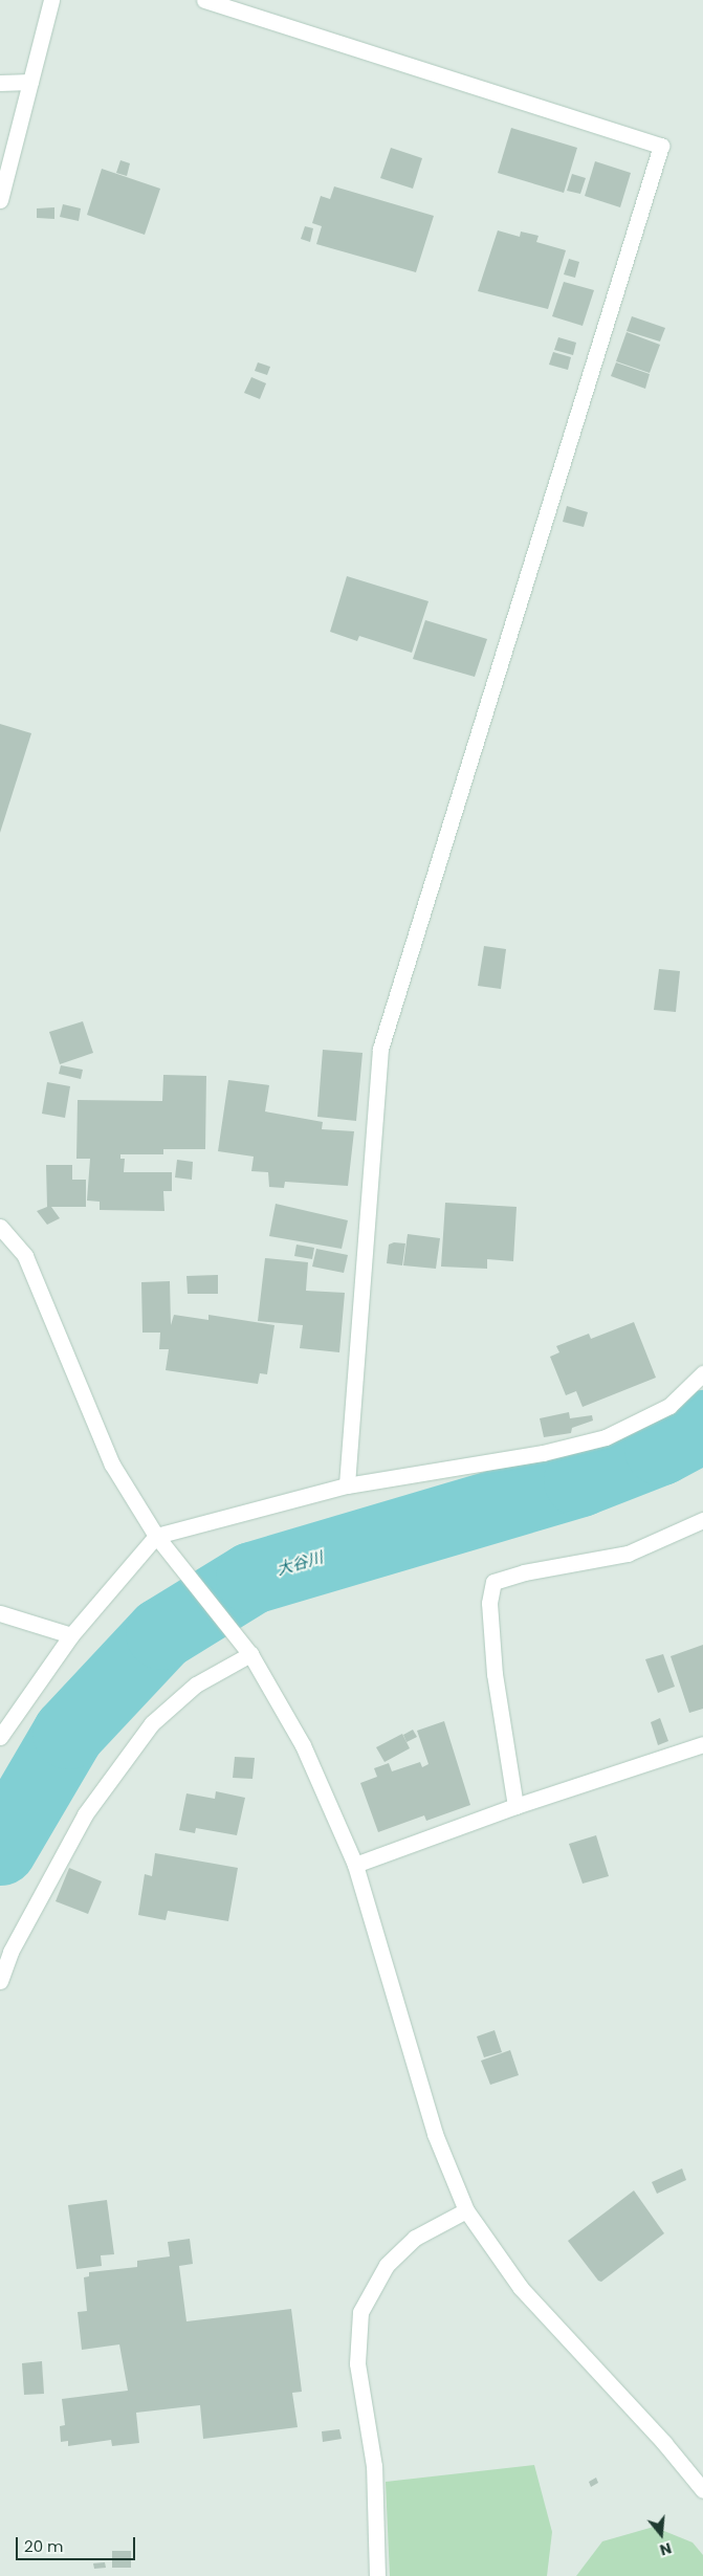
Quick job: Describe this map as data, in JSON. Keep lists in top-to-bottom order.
{
  "water": ["大谷川"],
  "scale_bar": "20 m",
  "north": "bottom"
}
